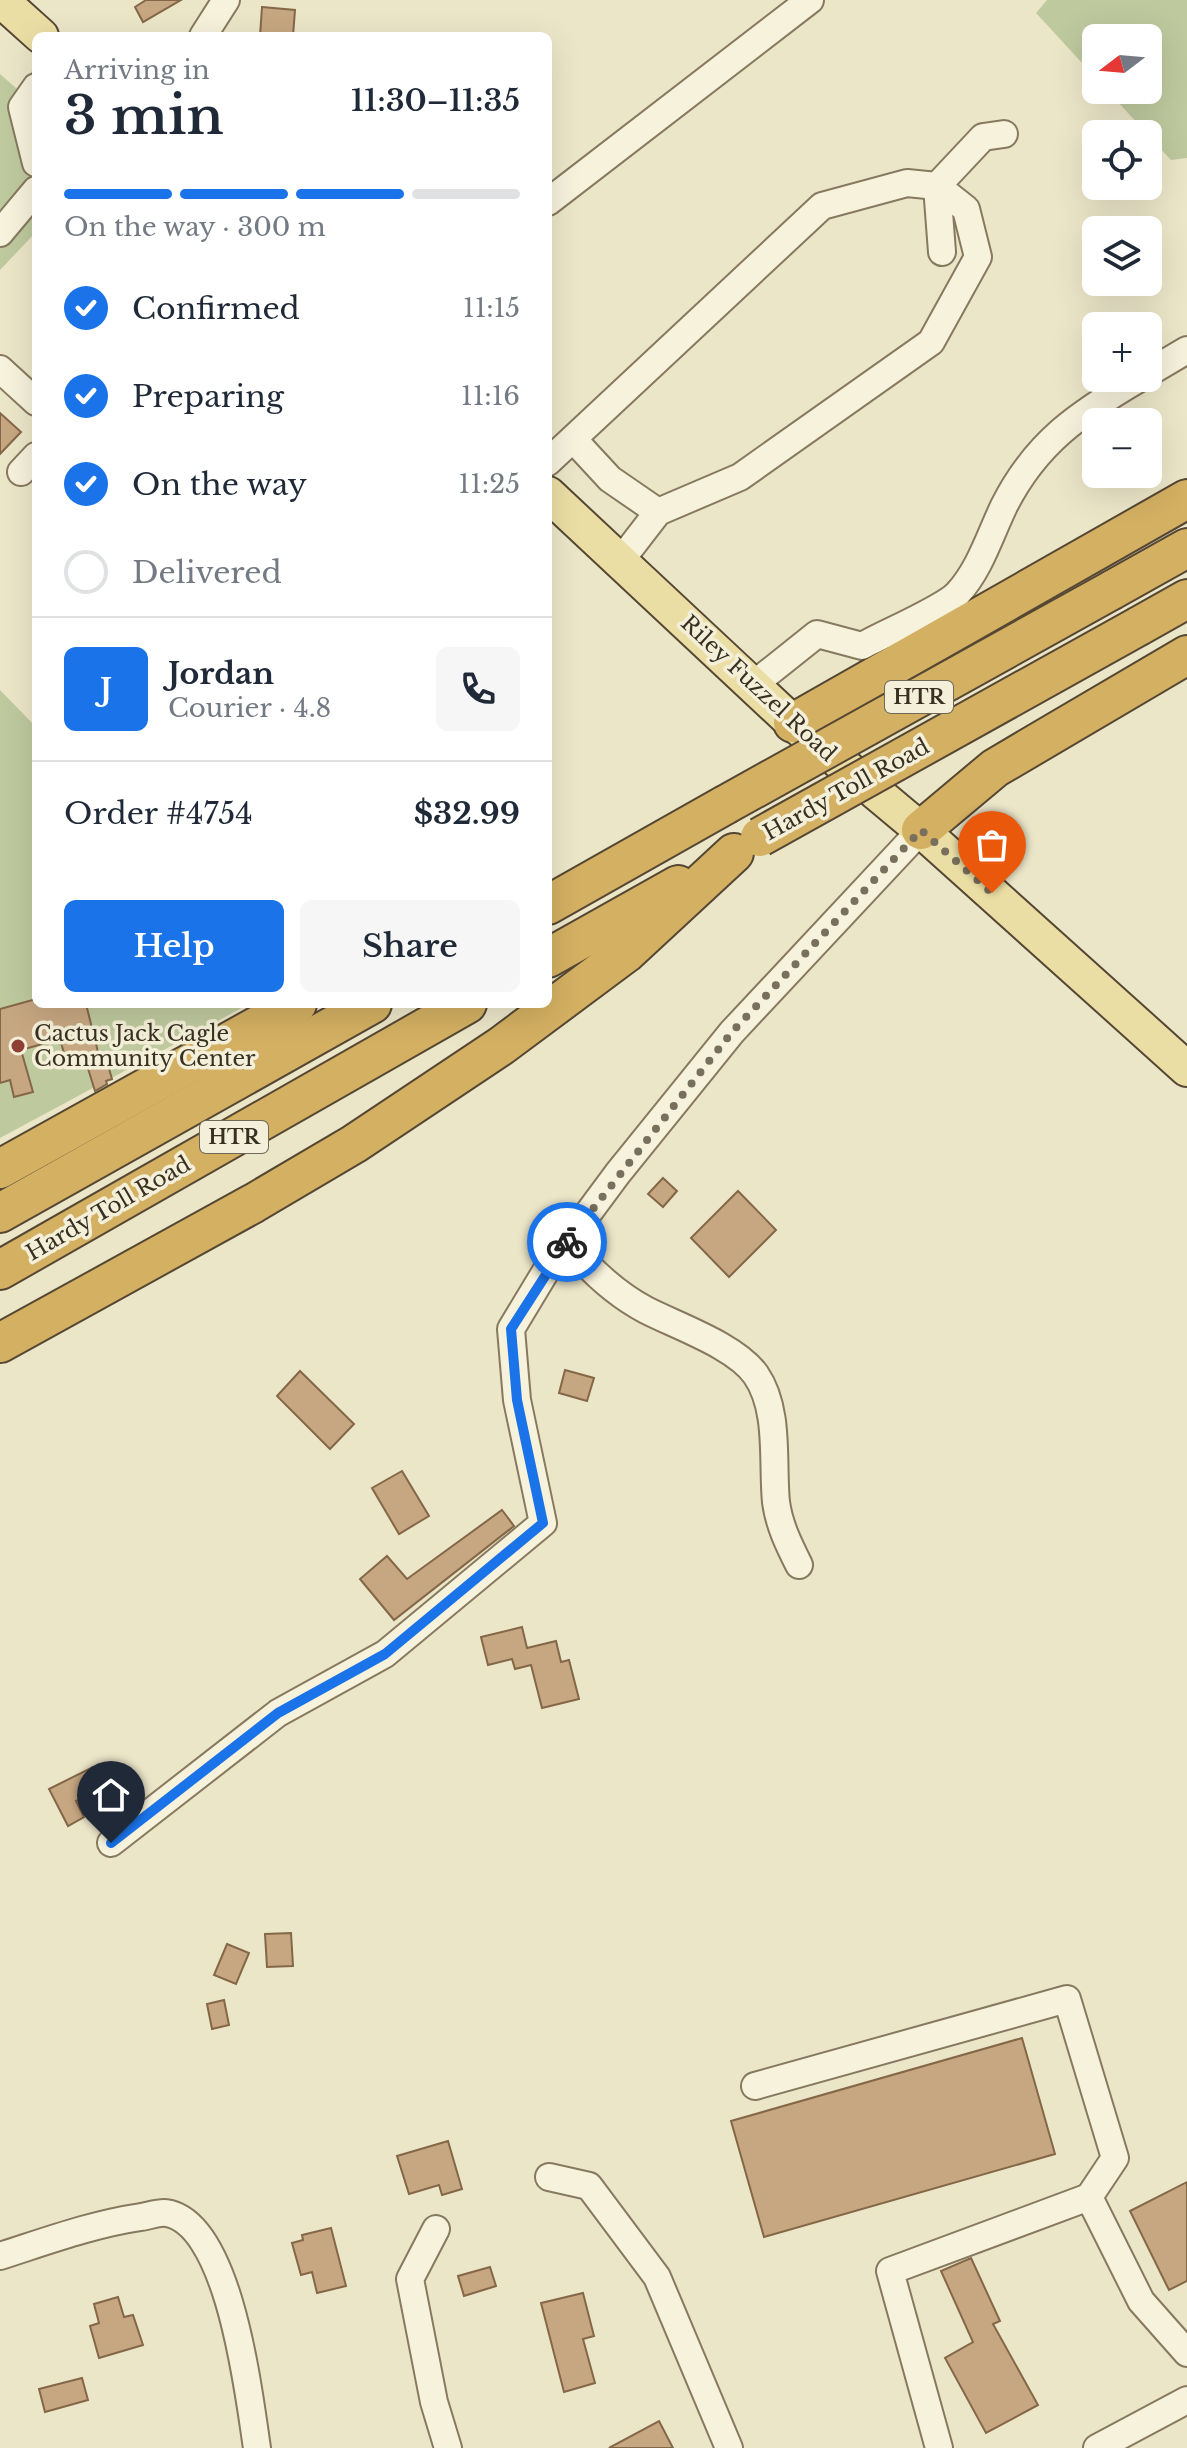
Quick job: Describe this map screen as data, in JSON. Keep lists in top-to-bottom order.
{
  "streets": {
    "highway": ["HTR", "Hardy Toll Road"],
    "main road": ["Riley Fuzzel Road"]
  },
  "places": ["Cactus Jack Cagle Community Center"],
  "north": "left",
  "page": {
    "map_buttons": ["+", "−"],
    "heading": ["3 min", "Arriving in", "11:30–11:35"],
    "panel": [
      "Jordan",
      "Courier · 4.8",
      "Order #4754",
      "$32.99"
    ],
    "bar": "On the way · 300 m",
    "list": [
      ["Confirmed", "11:15"],
      ["Preparing", "11:16"],
      ["On the way", "11:25"],
      "Delivered"
    ],
    "round": "J",
    "buttons": ["Help", "Share"]
  }
}
